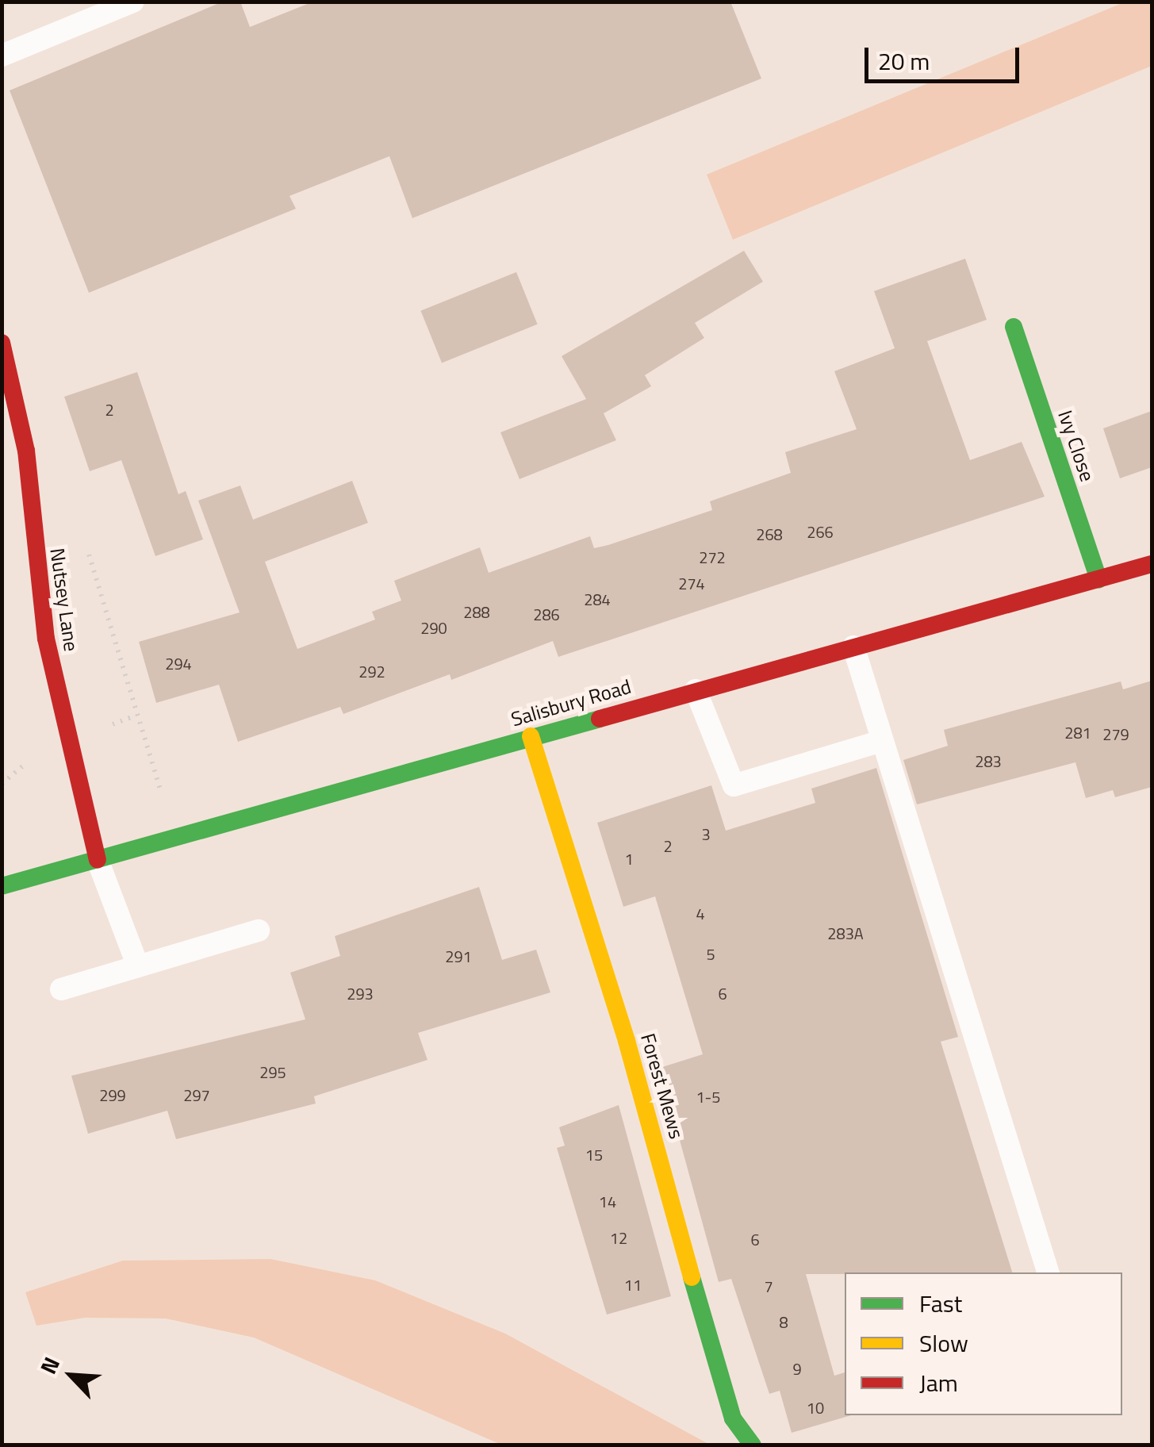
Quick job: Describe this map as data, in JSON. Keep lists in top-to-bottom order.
{
  "streets": {
    "street": [
      "Ivy Close",
      "Nutsey Lane",
      "Salisbury Road",
      "Forest Mews"
    ]
  },
  "crossings": [
    ["Ivy Close", "Salisbury Road"],
    ["Nutsey Lane", "Salisbury Road"],
    ["Salisbury Road", "Forest Mews"]
  ],
  "house_numbers": [
    "2",
    "266",
    "268",
    "272",
    "274",
    "284",
    "288",
    "286",
    "290",
    "294",
    "292",
    "281",
    "279",
    "283",
    "3",
    "2",
    "1",
    "4",
    "283A",
    "5",
    "291",
    "293",
    "6",
    "295",
    "299",
    "297",
    "1-5",
    "15",
    "14",
    "12",
    "6",
    "11",
    "7",
    "8",
    "9",
    "10"
  ],
  "legend": ["Fast", "Slow", "Jam"],
  "scale_bar": "20 m",
  "north": "top left"
}
